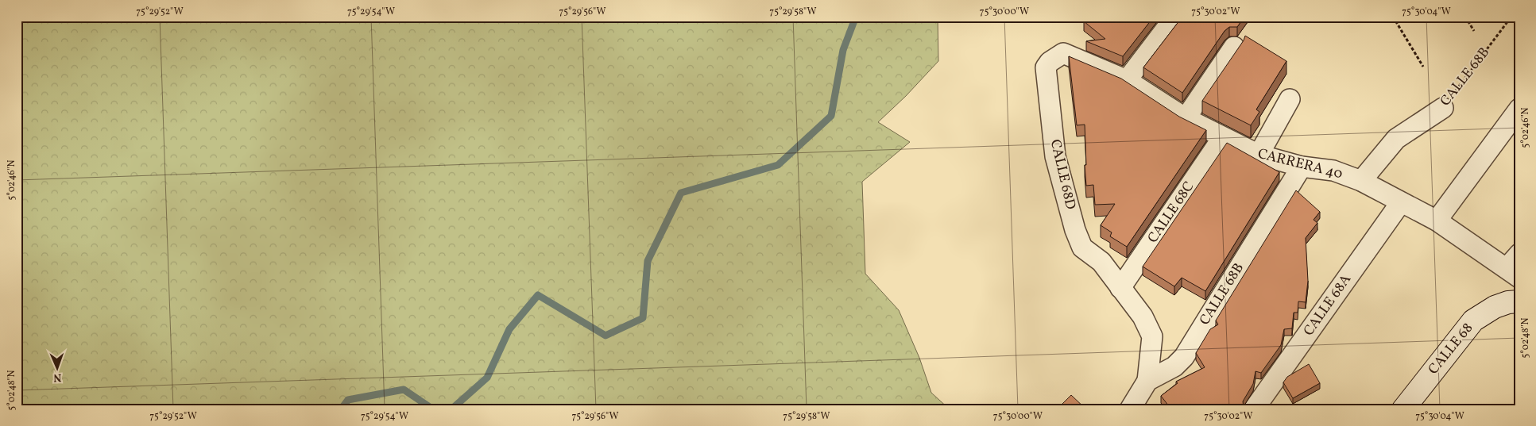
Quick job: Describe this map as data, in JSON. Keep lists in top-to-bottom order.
{
  "streets": {
    "main road": ["CALLE 68"],
    "street": [
      "CALLE 68B",
      "CARRERA 40",
      "CALLE 68D",
      "CALLE 68C",
      "CALLE 68A"
    ]
  },
  "crossings": [
    ["CALLE 68B", "CARRERA 40"],
    ["CARRERA 40", "CALLE 68D"],
    ["CARRERA 40", "CALLE 68C"],
    ["CARRERA 40", "CALLE 68A"],
    ["CALLE 68D", "CALLE 68C"]
  ],
  "north": "bottom",
  "coordinates": [
    "75°29'52\"W",
    "75°29'54\"W",
    "75°29'56\"W",
    "75°29'58\"W",
    "75°30'00\"W",
    "75°30'02\"W",
    "75°30'04\"W",
    "5°02'46\"N",
    "5°02'48\"N"
  ]
}
